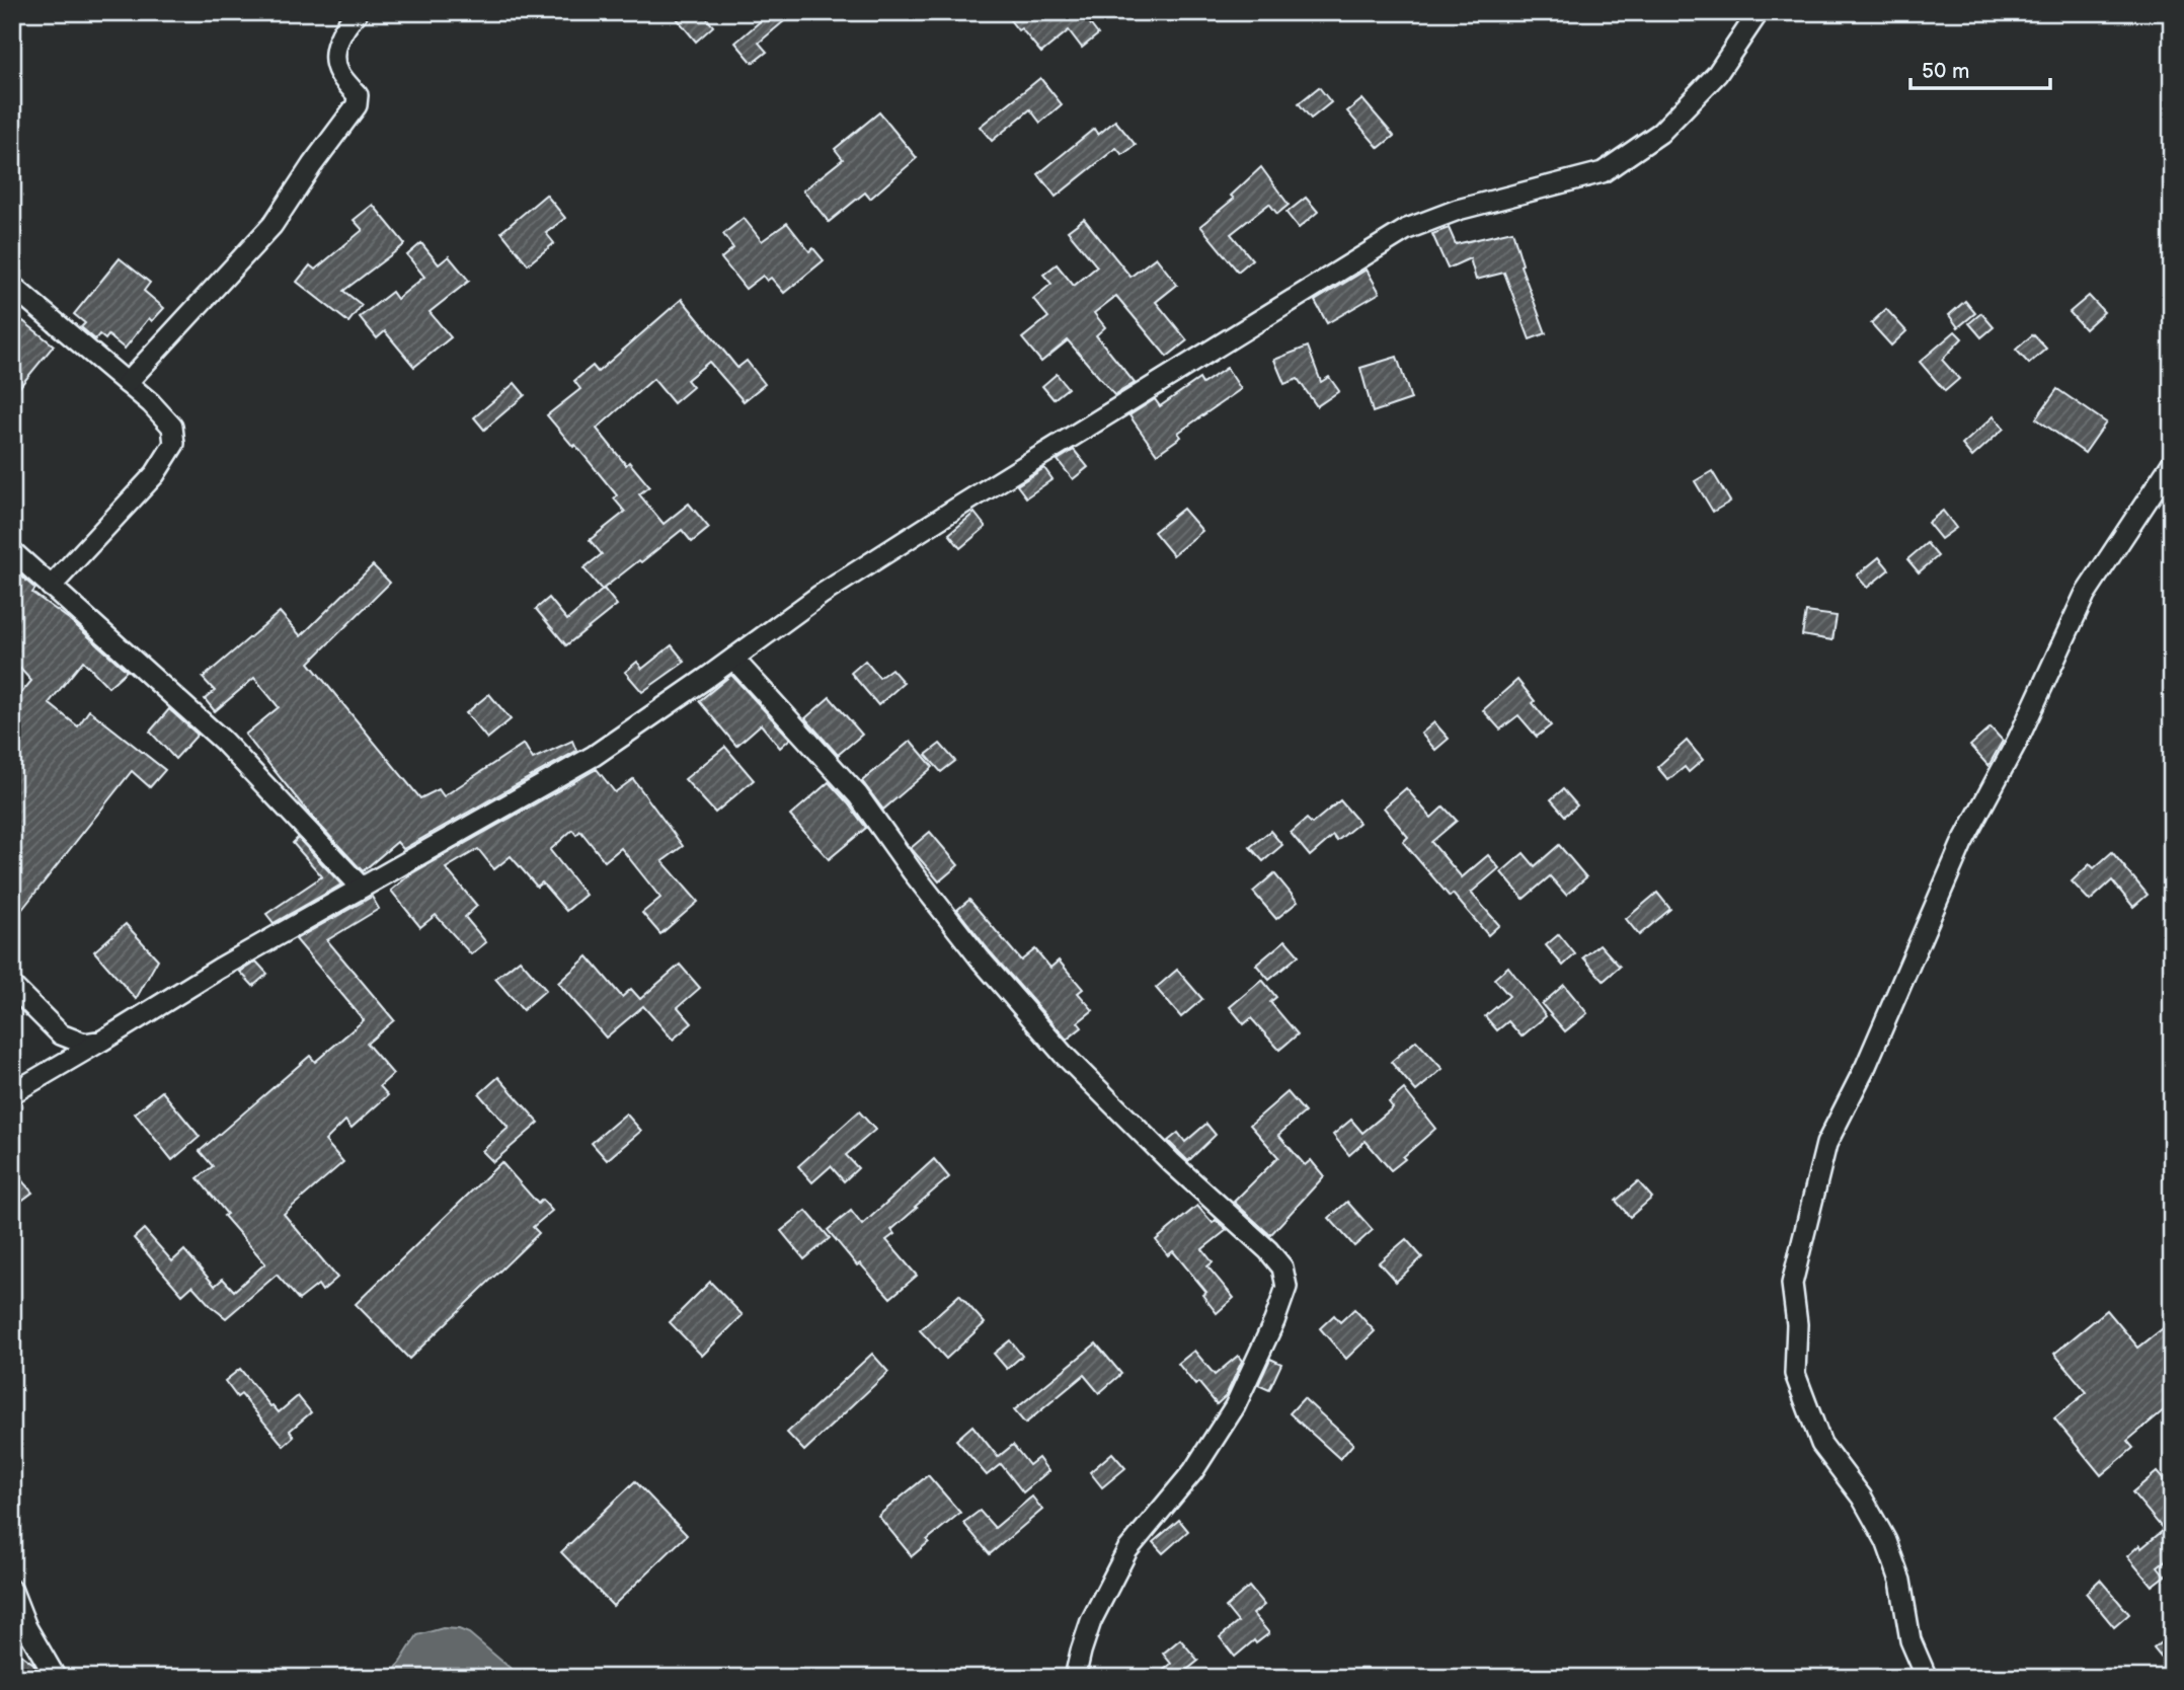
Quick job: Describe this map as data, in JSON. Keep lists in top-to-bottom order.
{
  "scale_bar": "50 m"
}
